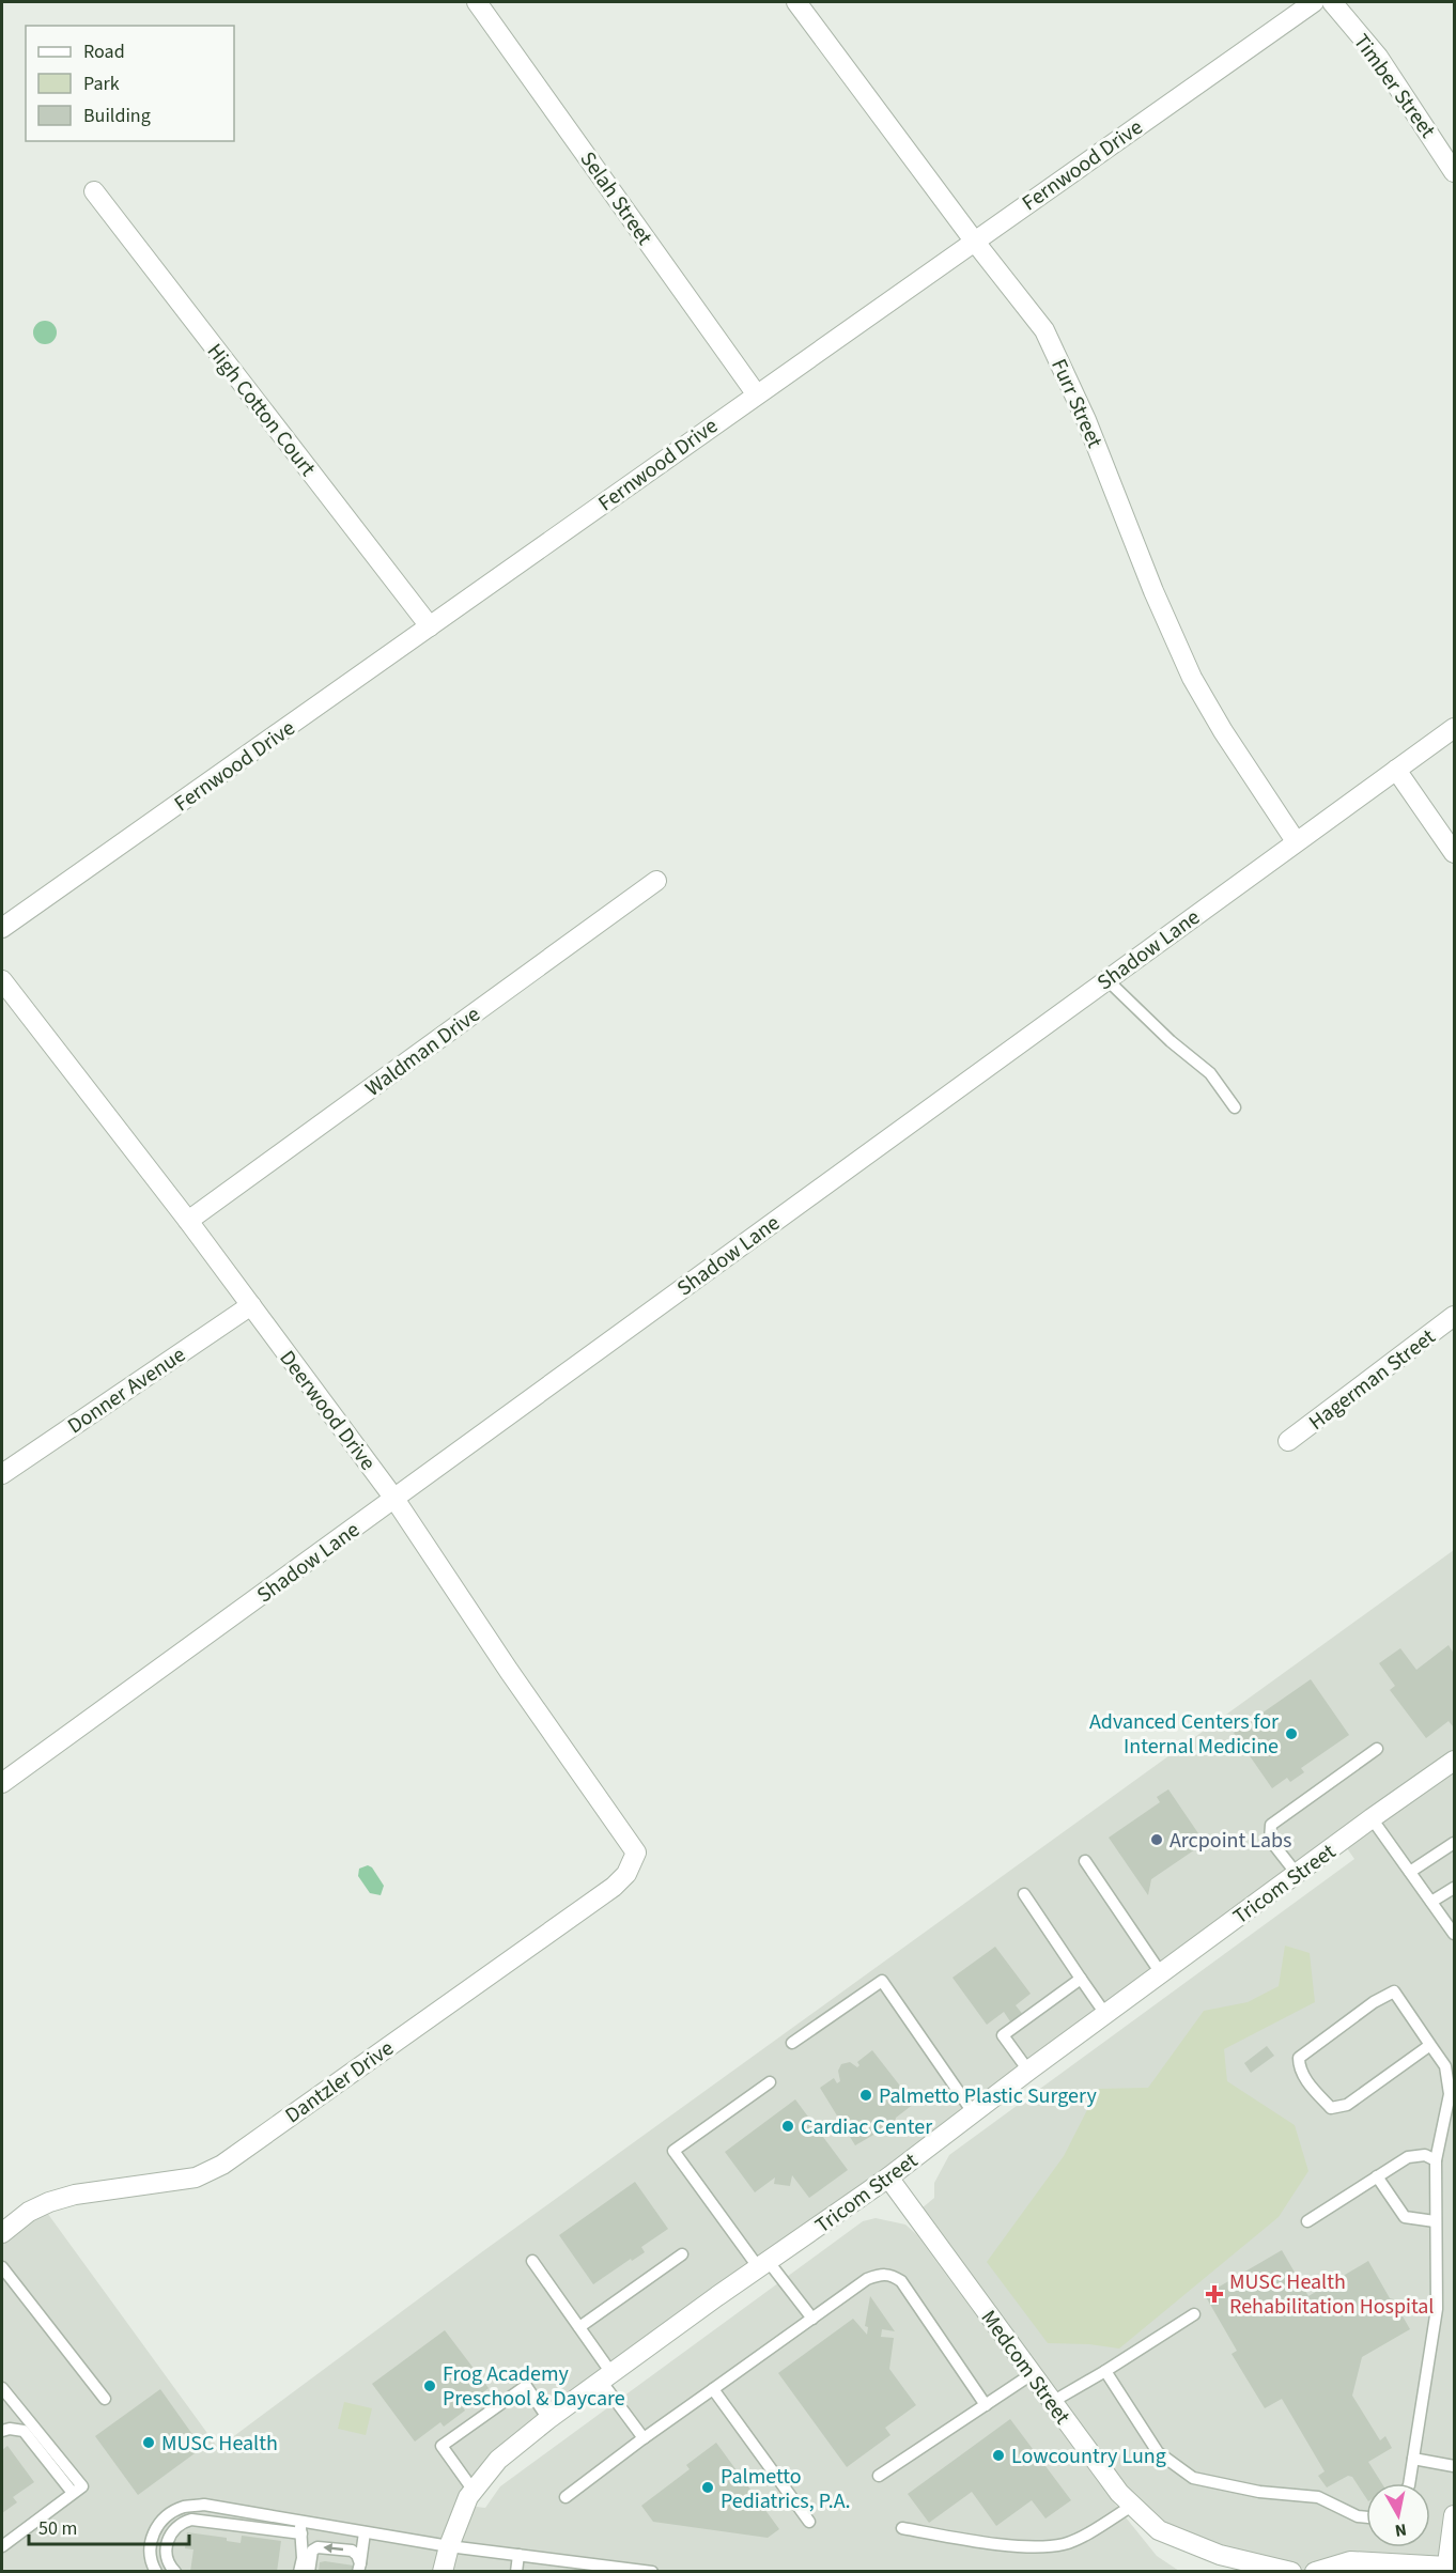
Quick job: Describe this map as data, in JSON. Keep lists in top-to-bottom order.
{
  "streets": {
    "street": [
      "Timber Street",
      "Fernwood Drive",
      "Selah Street",
      "Furr Street",
      "High Cotton Court",
      "Shadow Lane",
      "Waldman Drive",
      "Hagerman Street",
      "Donner Avenue",
      "Deerwood Drive",
      "Tricom Street",
      "Dantzler Drive",
      "Medcom Street"
    ]
  },
  "crossings": [
    ["Fernwood Drive", "Selah Street"],
    ["Fernwood Drive", "Furr Street"],
    ["Fernwood Drive", "High Cotton Court"],
    ["Furr Street", "Shadow Lane"],
    ["Shadow Lane", "Deerwood Drive"],
    ["Waldman Drive", "Deerwood Drive"],
    ["Donner Avenue", "Deerwood Drive"],
    ["Deerwood Drive", "Dantzler Drive"],
    ["Tricom Street", "Medcom Street"]
  ],
  "places": {
    "other": [
      "Advanced Centers for Internal Medicine",
      "Arcpoint Labs",
      "Palmetto Plastic Surgery",
      "Cardiac Center",
      "Frog Academy Preschool & Daycare",
      "MUSC Health",
      "Lowcountry Lung",
      "Palmetto Pediatrics, P.A."
    ],
    "health": ["MUSC Health Rehabilitation Hospital"]
  },
  "legend": ["Road", "Park", "Building"],
  "scale_bar": "50 m",
  "north": "bottom"
}
